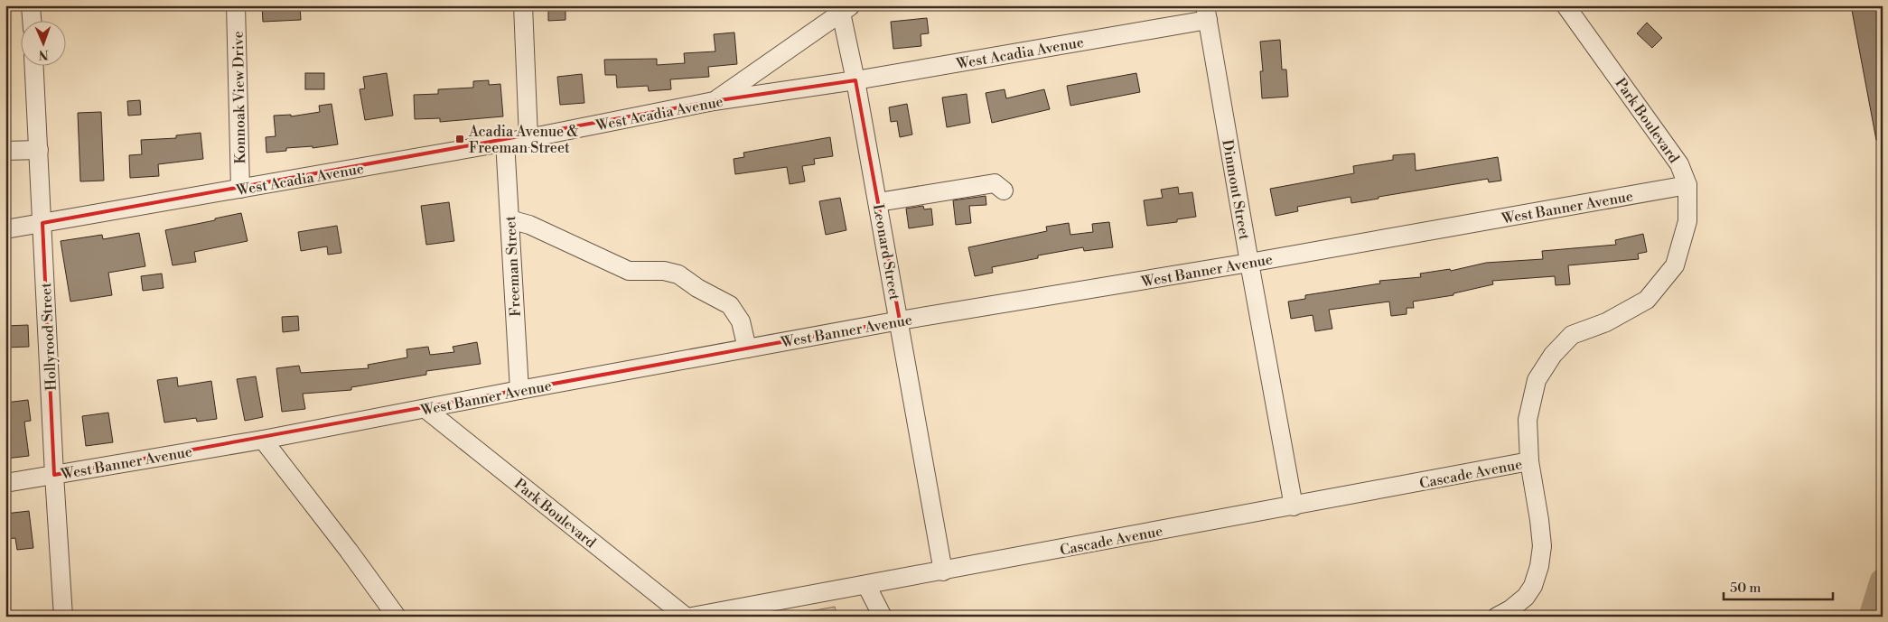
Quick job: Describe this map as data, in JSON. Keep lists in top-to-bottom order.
{
  "streets": {
    "street": [
      "West Acadia Avenue",
      "Konnoak View Drive",
      "Park Boulevard",
      "Dinmont Street",
      "West Banner Avenue",
      "Leonard Street",
      "Freeman Street",
      "Hollyrood Street",
      "Cascade Avenue"
    ]
  },
  "crossings": [
    ["West Acadia Avenue", "Konnoak View Drive"],
    ["West Acadia Avenue", "Dinmont Street"],
    ["West Acadia Avenue", "Leonard Street"],
    ["West Acadia Avenue", "Freeman Street"],
    ["West Acadia Avenue", "Hollyrood Street"],
    ["Park Boulevard", "West Banner Avenue"],
    ["Park Boulevard", "Cascade Avenue"],
    ["Dinmont Street", "West Banner Avenue"],
    ["Dinmont Street", "Cascade Avenue"],
    ["West Banner Avenue", "Leonard Street"],
    ["West Banner Avenue", "Freeman Street"],
    ["West Banner Avenue", "Hollyrood Street"],
    ["Leonard Street", "Cascade Avenue"]
  ],
  "places": {
    "transit": ["Acadia Avenue & Freeman Street"]
  },
  "scale_bar": "50 m",
  "north": "bottom"
}
